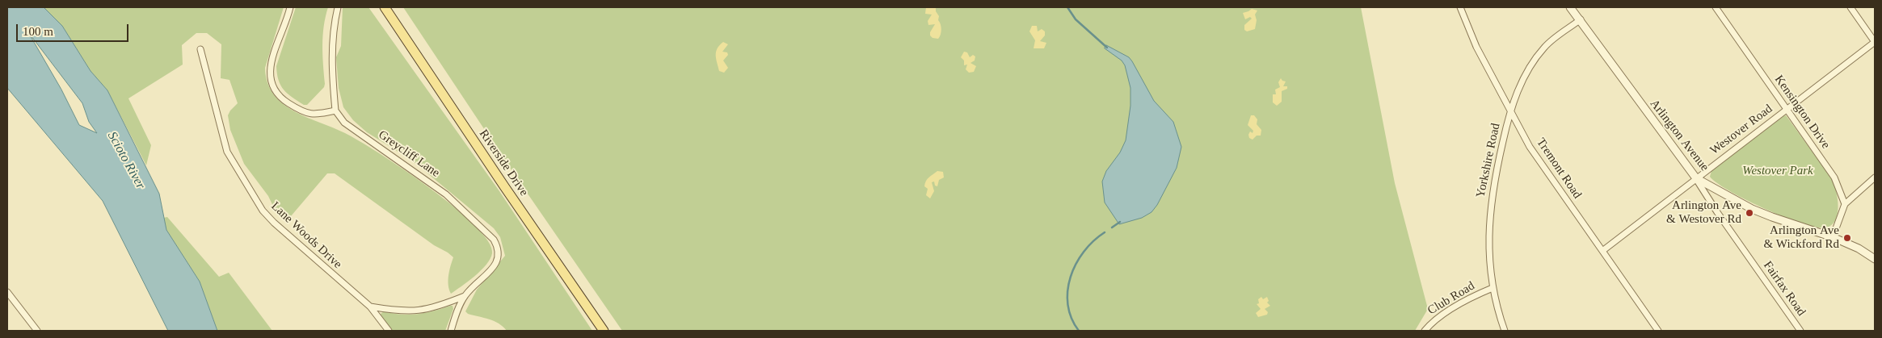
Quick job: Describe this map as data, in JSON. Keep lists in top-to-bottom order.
{
  "streets": {
    "main road": ["Riverside Drive"],
    "street": [
      "Kensington Drive",
      "Westover Road",
      "Arlington Avenue",
      "Greycliff Lane",
      "Yorkshire Road",
      "Tremont Road",
      "Lane Woods Drive",
      "Fairfax Road",
      "Club Road"
    ]
  },
  "crossings": [
    ["Kensington Drive", "Westover Road"],
    ["Westover Road", "Arlington Avenue"],
    ["Westover Road", "Tremont Road"],
    ["Westover Road", "Fairfax Road"],
    ["Arlington Avenue", "Yorkshire Road"],
    ["Arlington Avenue", "Fairfax Road"],
    ["Greycliff Lane", "Lane Woods Drive"],
    ["Yorkshire Road", "Tremont Road"],
    ["Yorkshire Road", "Club Road"]
  ],
  "water": ["Scioto River"],
  "parks": ["Westover Park"],
  "places": ["Arlington Ave & Westover Rd", "Arlington Ave & Wickford Rd"],
  "scale_bar": "100 m"
}
